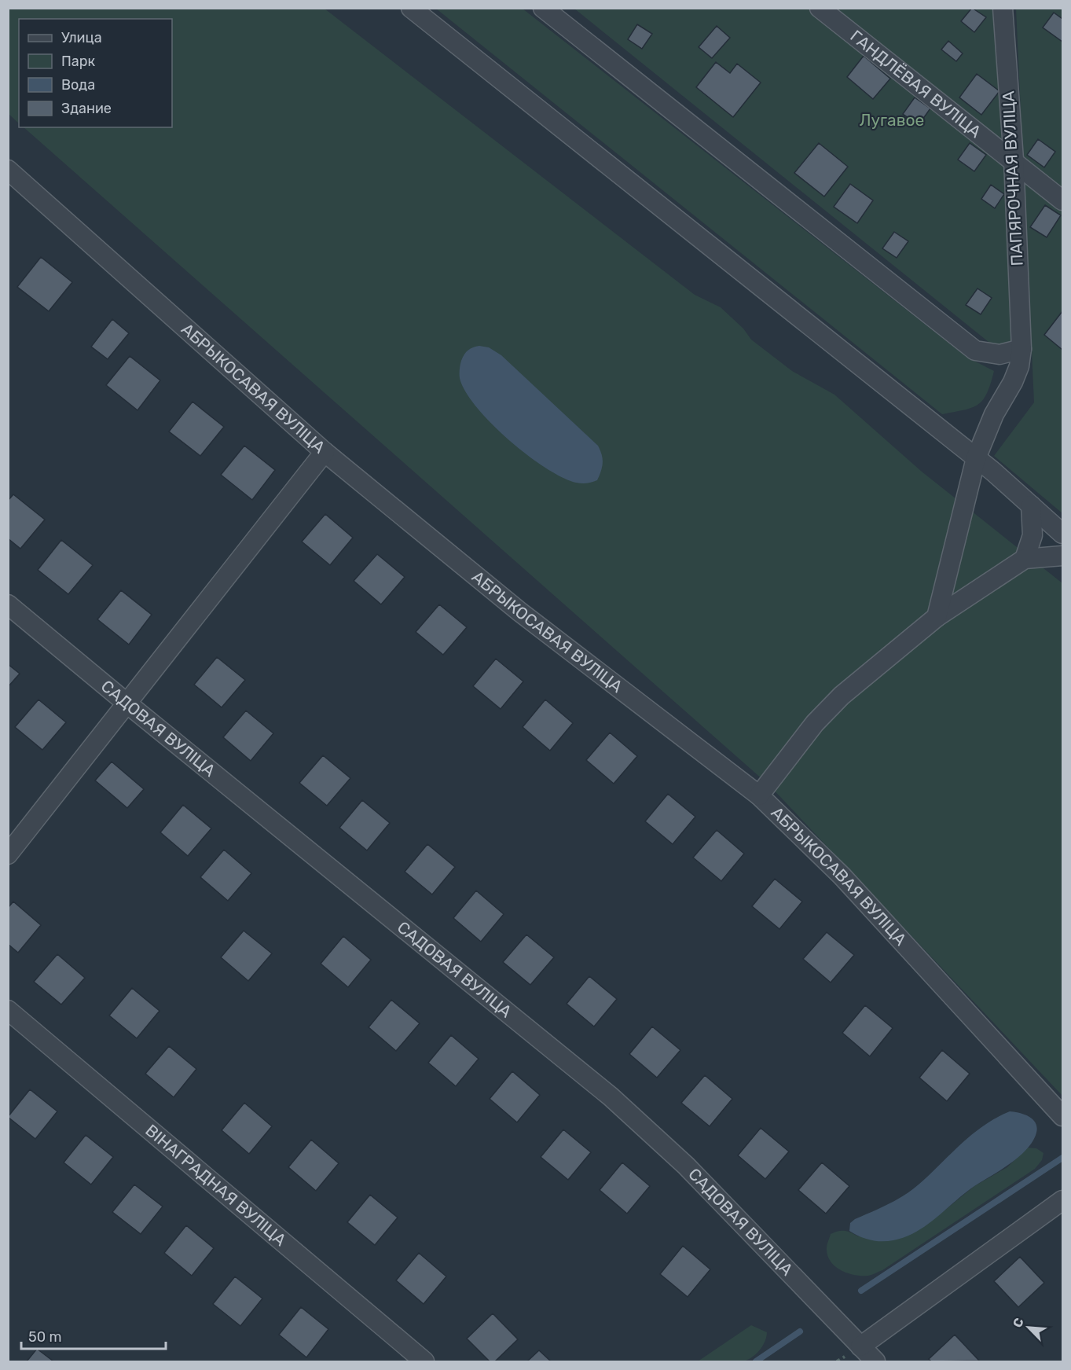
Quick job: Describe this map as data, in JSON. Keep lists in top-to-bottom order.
{
  "streets": {
    "street": [
      "ГАНДЛЁВАЯ ВУЛІЦА",
      "ПАПЯРОЧНАЯ ВУЛІЦА",
      "АБРЫКОСАВАЯ ВУЛІЦА",
      "САДОВАЯ ВУЛІЦА",
      "ВІНАГРАДНАЯ ВУЛІЦА"
    ]
  },
  "crossings": [
    ["ГАНДЛЁВАЯ ВУЛІЦА", "ПАПЯРОЧНАЯ ВУЛІЦА"]
  ],
  "parks": ["Лугавое"],
  "legend": [
    "Улица",
    "Парк",
    "Вода",
    "Здание"
  ],
  "scale_bar": "50 m",
  "north": "top left"
}
